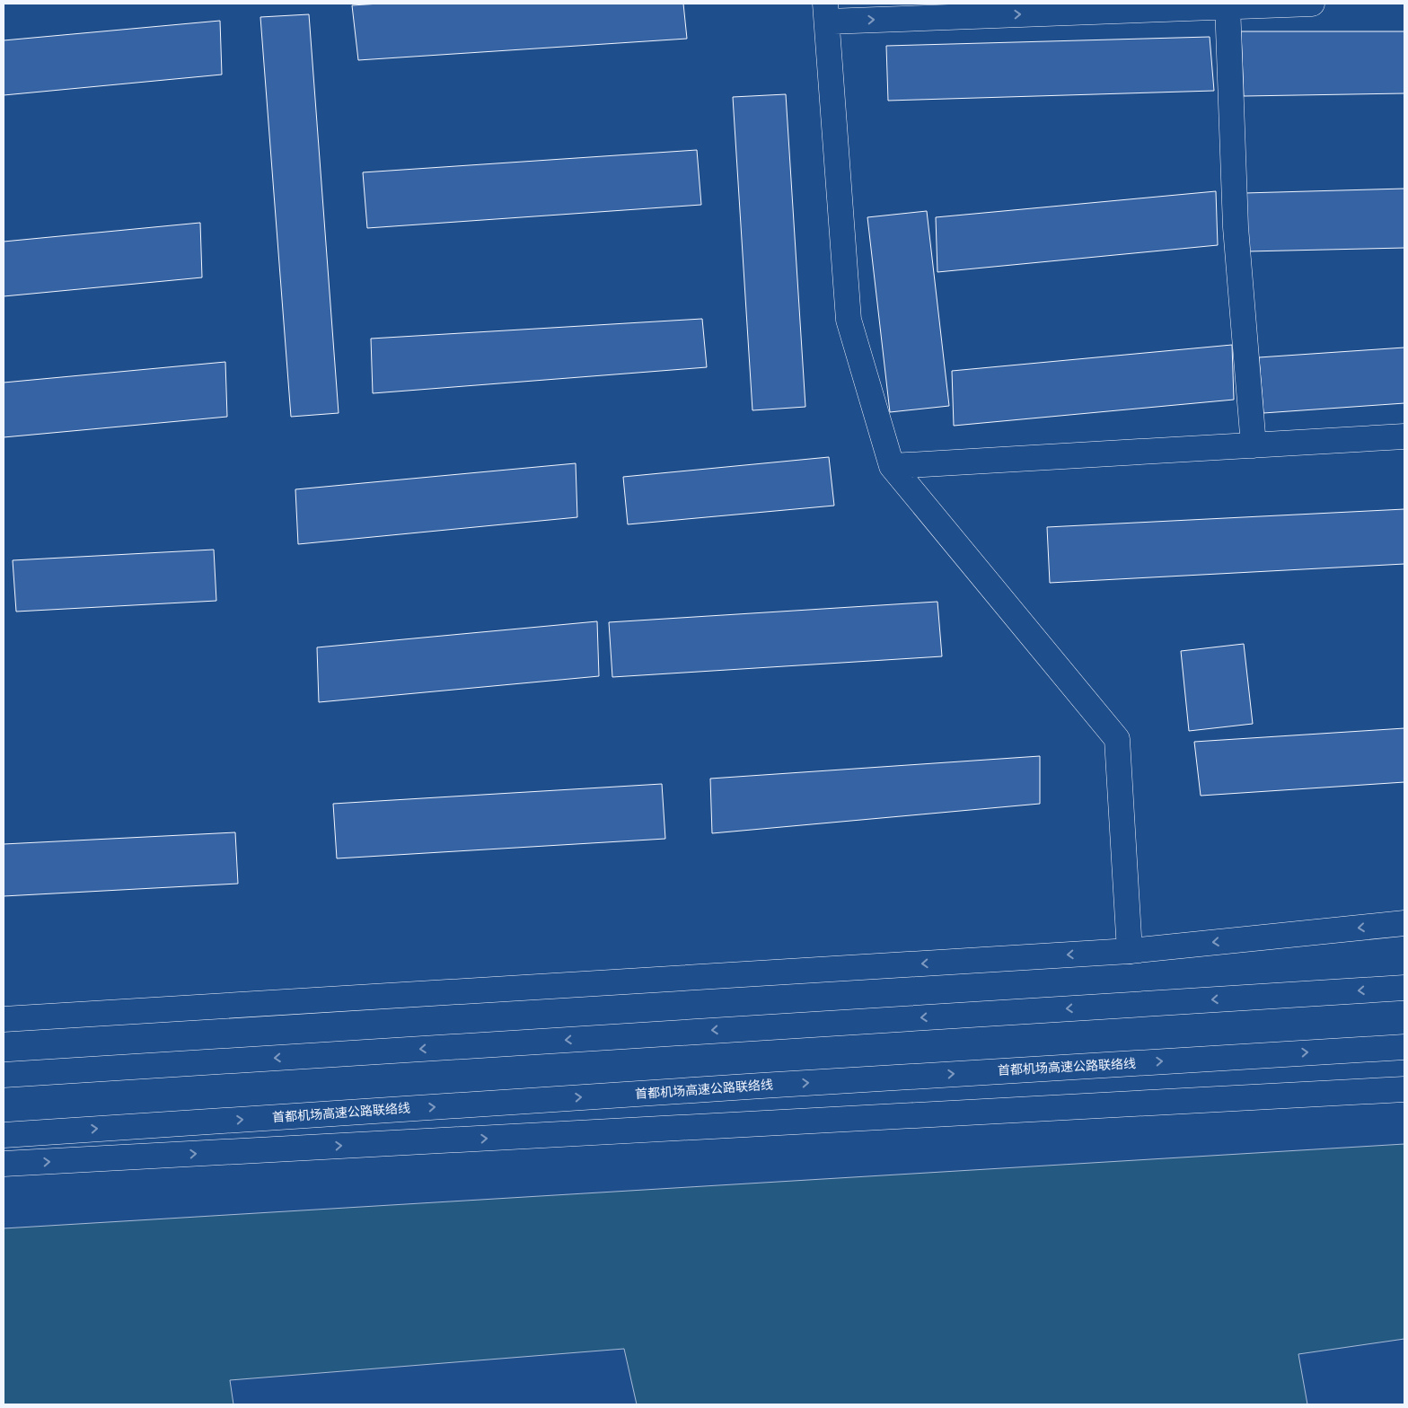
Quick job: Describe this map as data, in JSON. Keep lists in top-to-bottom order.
{
  "streets": {
    "main road": ["首都机场高速公路联络线"]
  }
}
